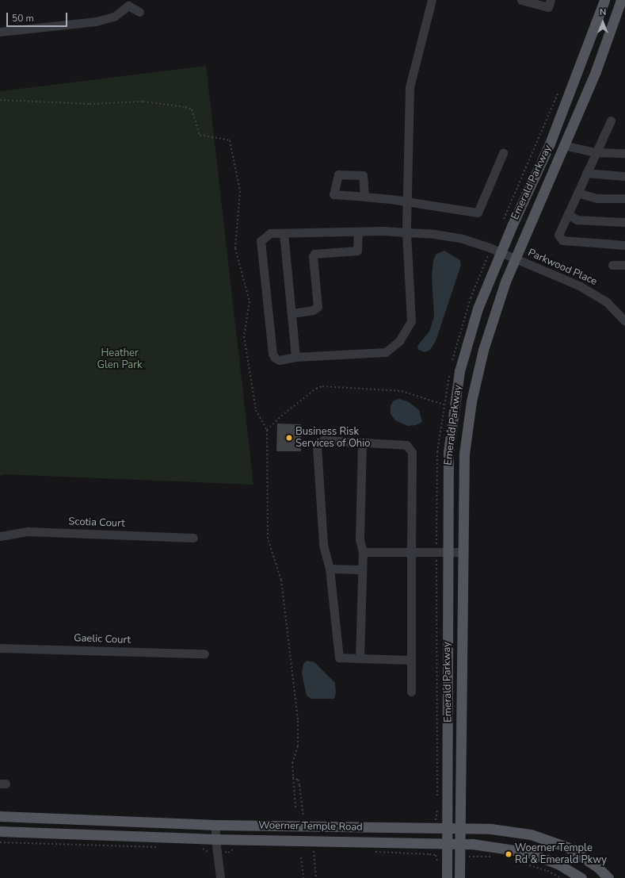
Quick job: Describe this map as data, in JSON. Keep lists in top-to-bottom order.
{
  "streets": {
    "main road": ["Emerald Parkway", "Woerner Temple Road"],
    "street": ["Parkwood Place", "Scotia Court", "Gaelic Court"]
  },
  "crossings": [
    ["Emerald Parkway", "Parkwood Place"],
    ["Emerald Parkway", "Woerner Temple Road"]
  ],
  "parks": ["Heather Glen Park"],
  "places": ["Business Risk Services of Ohio", "Woerner Temple Rd & Emerald Pkwy"],
  "scale_bar": "50 m",
  "north": "top"
}
